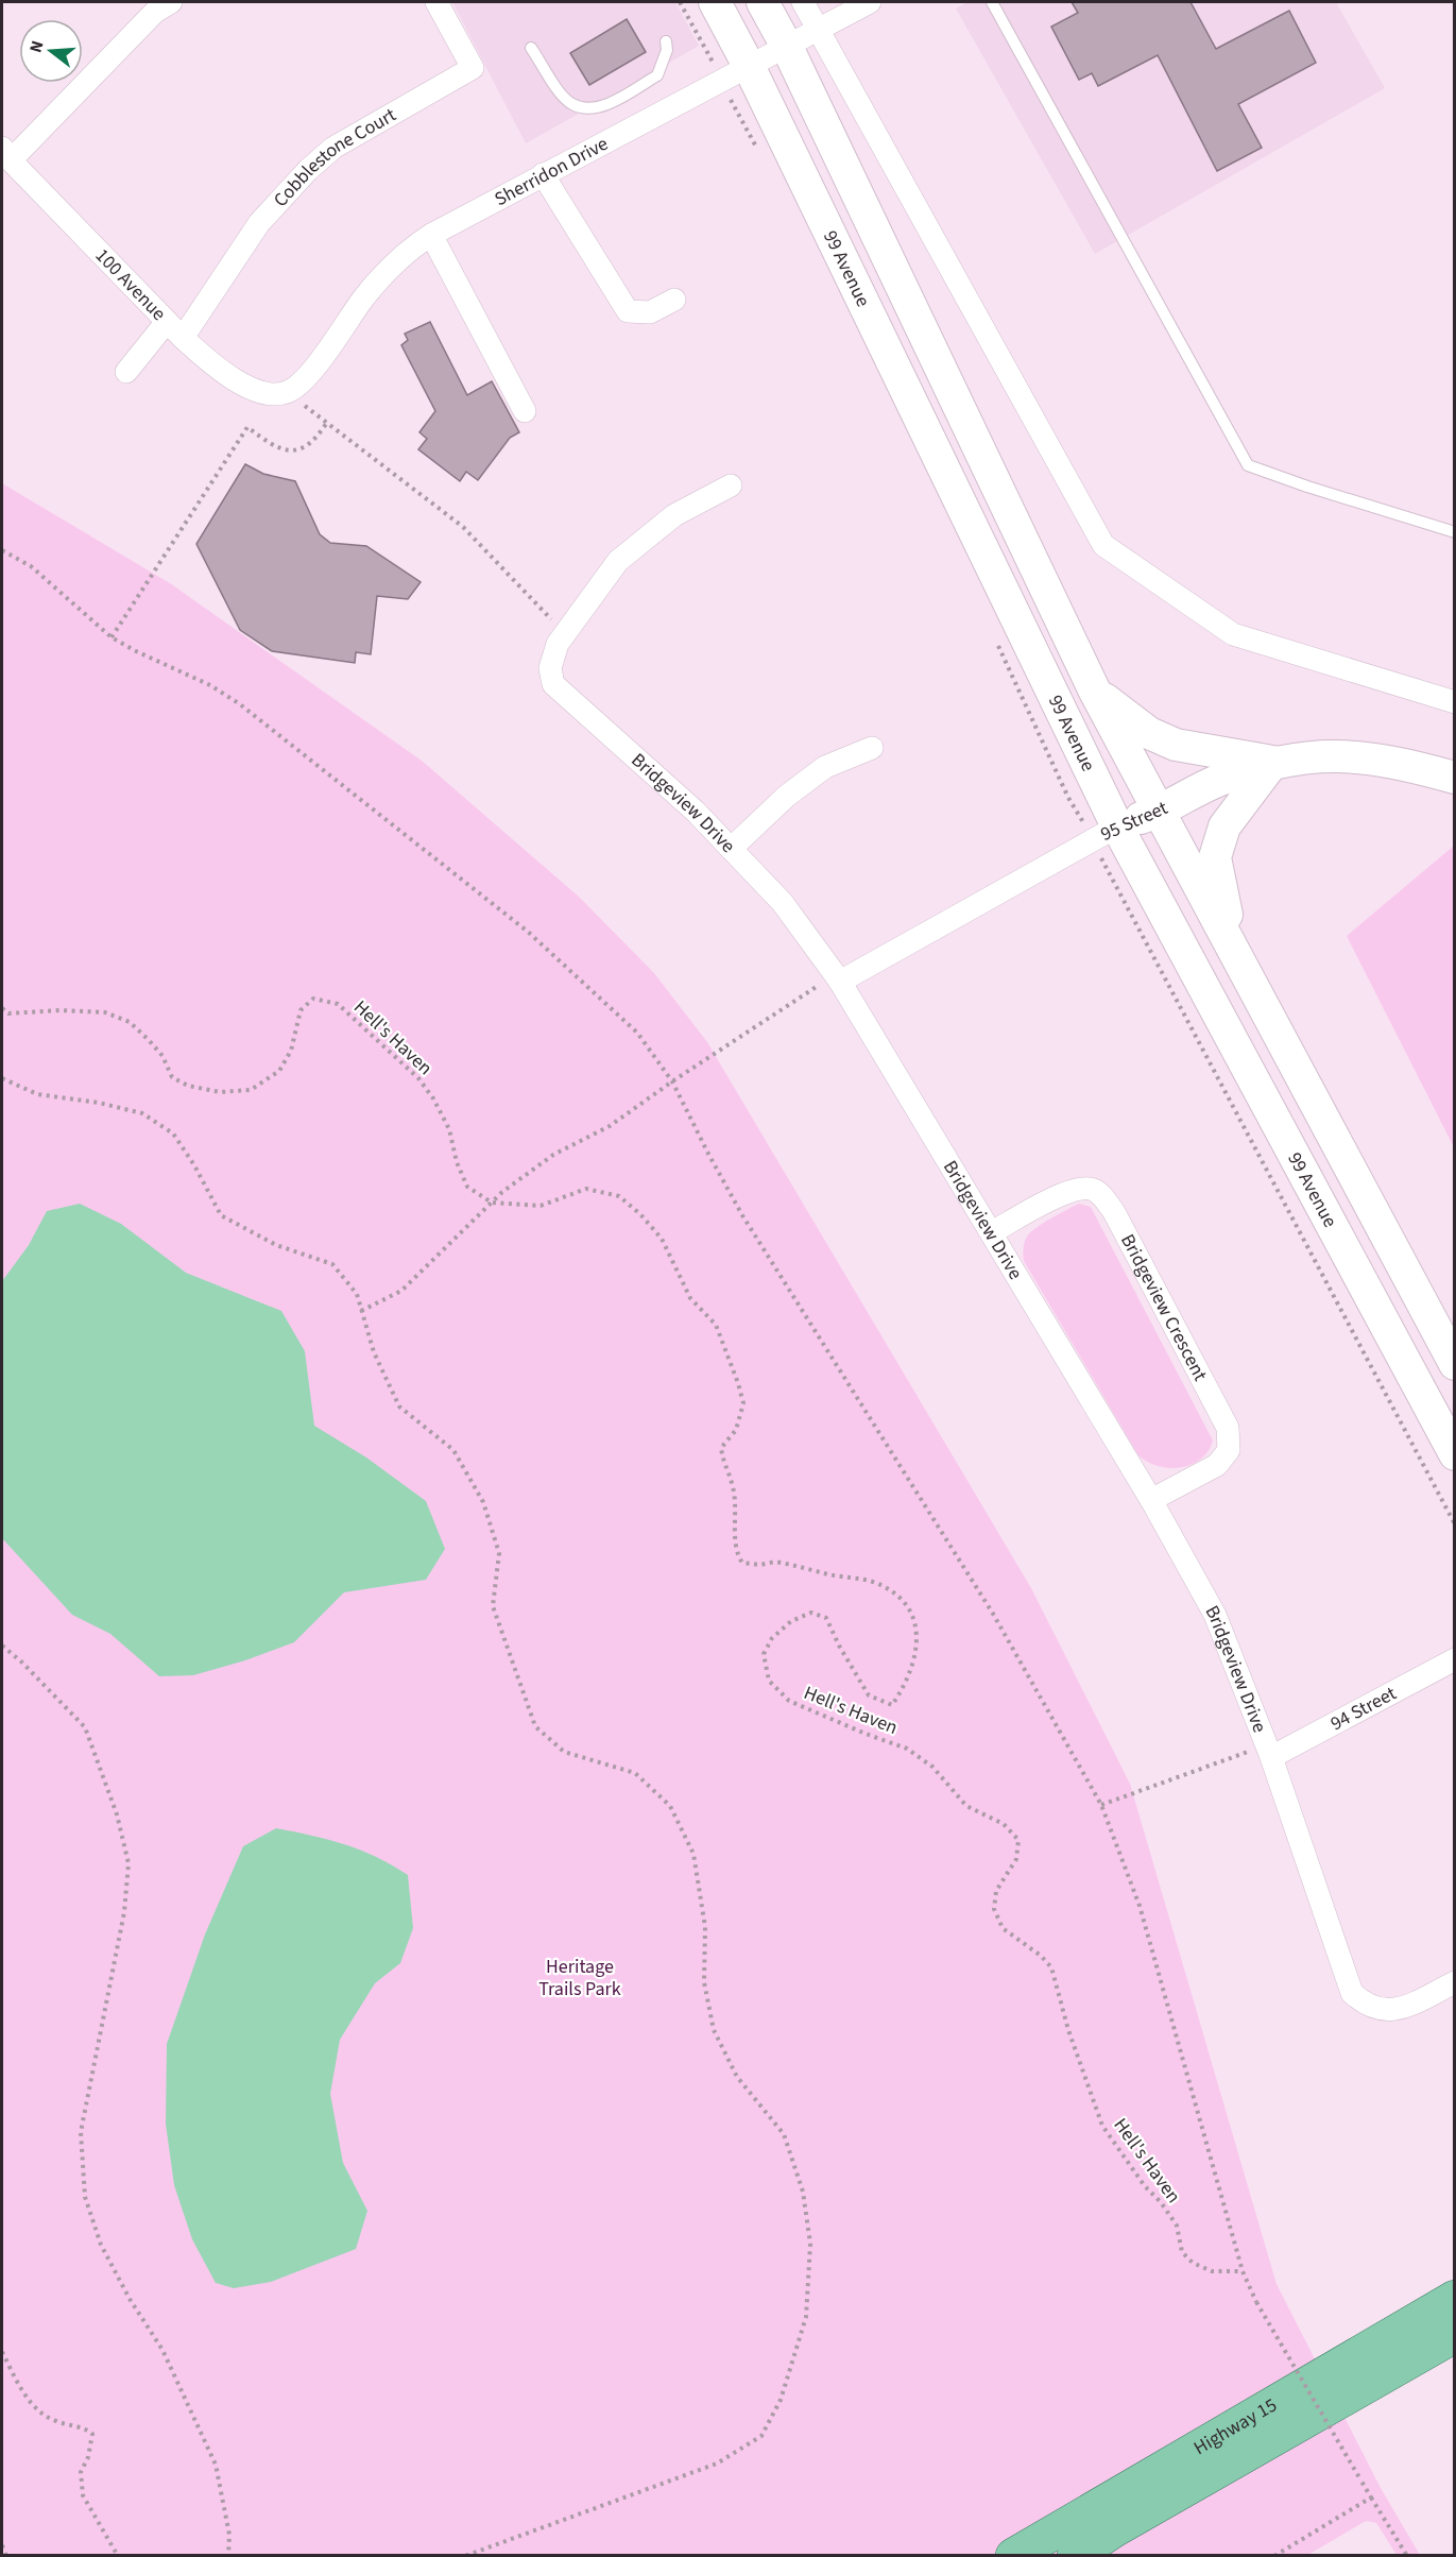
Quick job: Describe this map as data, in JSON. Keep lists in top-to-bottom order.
{
  "streets": {
    "main road": ["99 Avenue", "95 Street", "Highway 15"],
    "street": [
      "Cobblestone Court",
      "Sherridon Drive",
      "100 Avenue",
      "Bridgeview Drive",
      "Bridgeview Crescent",
      "94 Street"
    ],
    "path": ["Hell's Haven"]
  },
  "crossings": [
    ["Cobblestone Court", "100 Avenue"],
    ["Sherridon Drive", "99 Avenue"],
    ["Sherridon Drive", "100 Avenue"],
    ["99 Avenue", "95 Street"],
    ["Bridgeview Drive", "95 Street"],
    ["Bridgeview Drive", "Bridgeview Crescent"],
    ["Bridgeview Drive", "94 Street"]
  ],
  "parks": ["Heritage Trails Park"],
  "north": "left"
}
